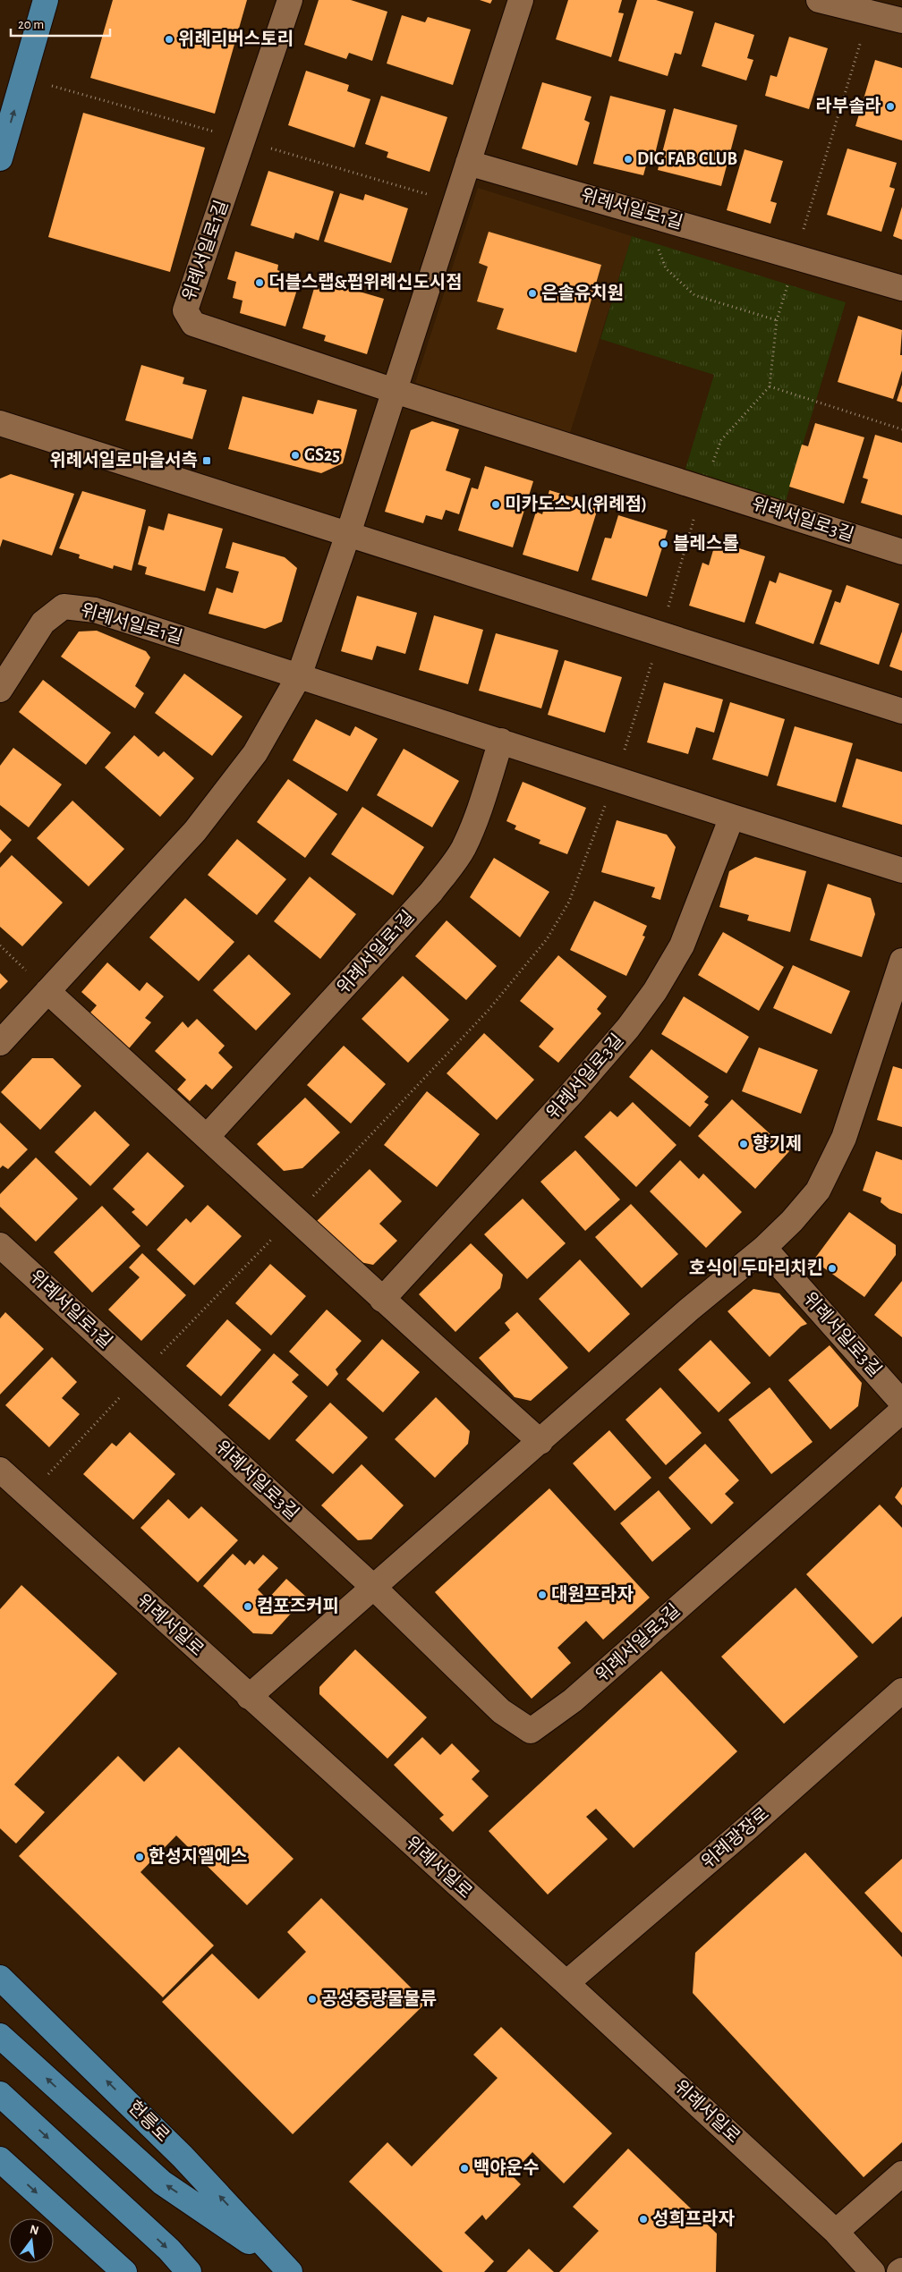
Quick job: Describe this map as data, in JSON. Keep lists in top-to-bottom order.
{
  "streets": {
    "main road": ["헌릉로"],
    "street": [
      "위례서일로1길",
      "위례서일로3길",
      "위례서일로",
      "위례광장로"
    ]
  },
  "crossings": [
    ["위례서일로1길", "위례서일로3길"],
    ["위례서일로", "위례광장로"]
  ],
  "places": {
    "other": [
      "위례리버스토리",
      "라부솔라",
      "DIG FAB CLUB",
      "더블스랩&펍위례신도시점",
      "은솔유치원",
      "GS25",
      "미카도스시(위례점)",
      "블레스롤",
      "향기제",
      "호식이 두마리치킨",
      "대원프라자",
      "컴포즈커피",
      "한성지엘에스",
      "공성중량물물류",
      "백야운수",
      "성희프라자"
    ],
    "transit": ["위례서일로마을서측"]
  },
  "scale_bar": "20 m",
  "north": "top"
}
